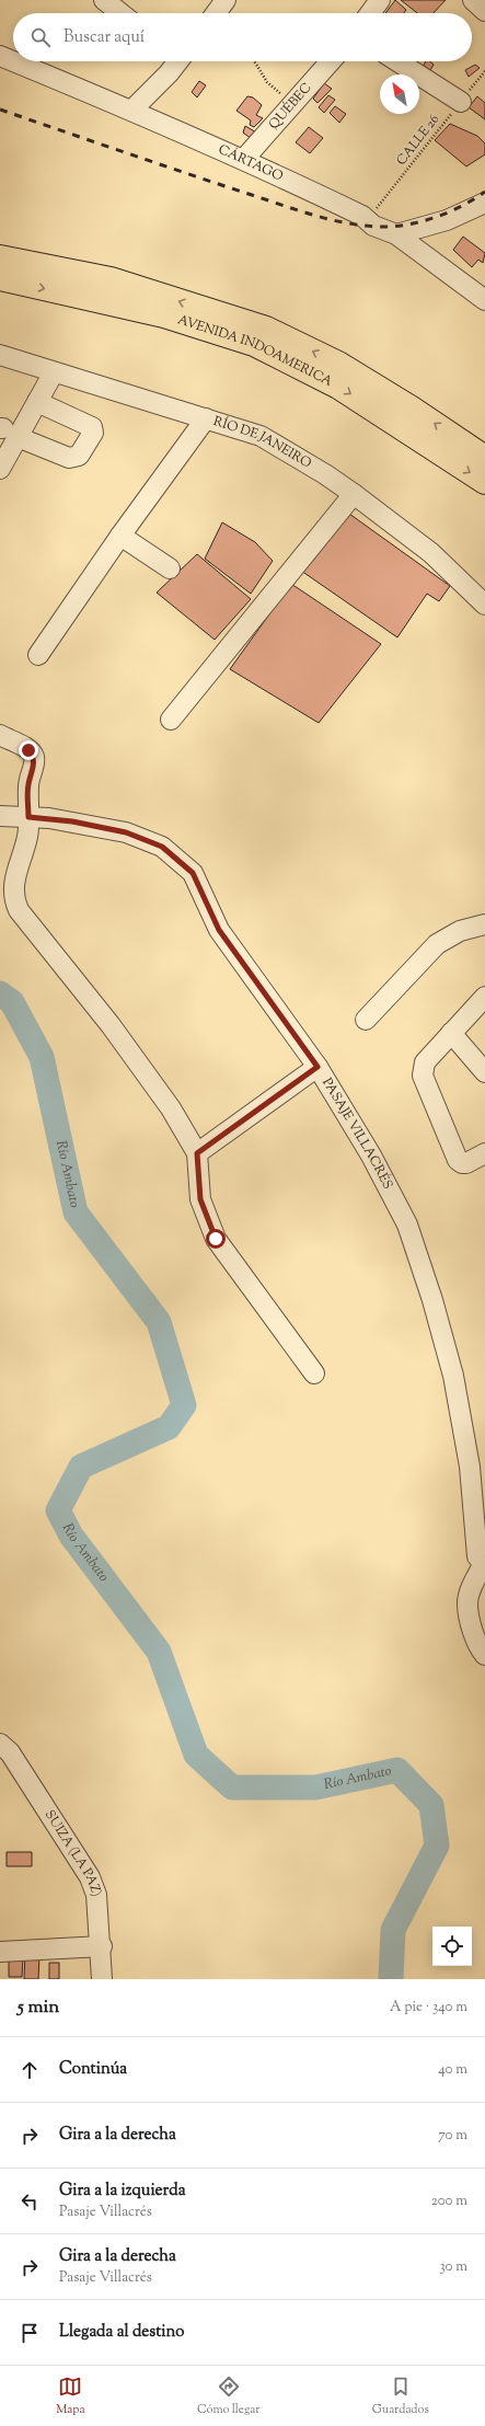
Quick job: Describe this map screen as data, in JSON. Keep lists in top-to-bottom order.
{
  "streets": {
    "main road": ["AVENIDA INDOAMERICA"],
    "street": [
      "QUÉBEC",
      "CÁRTAGO",
      "RÍO DE JANEIRO",
      "PASAJE VILLACRÉS",
      "SUIZA (LA PAZ)"
    ],
    "path": ["CALLE 26"]
  },
  "crossings": [
    ["QUÉBEC", "CÁRTAGO"],
    ["CALLE 26", "CÁRTAGO"]
  ],
  "water": ["Río Ambato"],
  "north": "top left",
  "page": {
    "search": "Buscar aquí",
    "heading": ["5 min", "A pie · 340 m"],
    "list": [
      ["Continúa", "40 m"],
      ["Gira a la derecha", "70 m"],
      ["Gira a la izquierda", "Pasaje Villacrés", "200 m"],
      ["Gira a la derecha", "Pasaje Villacrés", "30 m"],
      "Llegada al destino"
    ],
    "nav": ["Mapa", "Cómo llegar", "Guardados"]
  }
}
